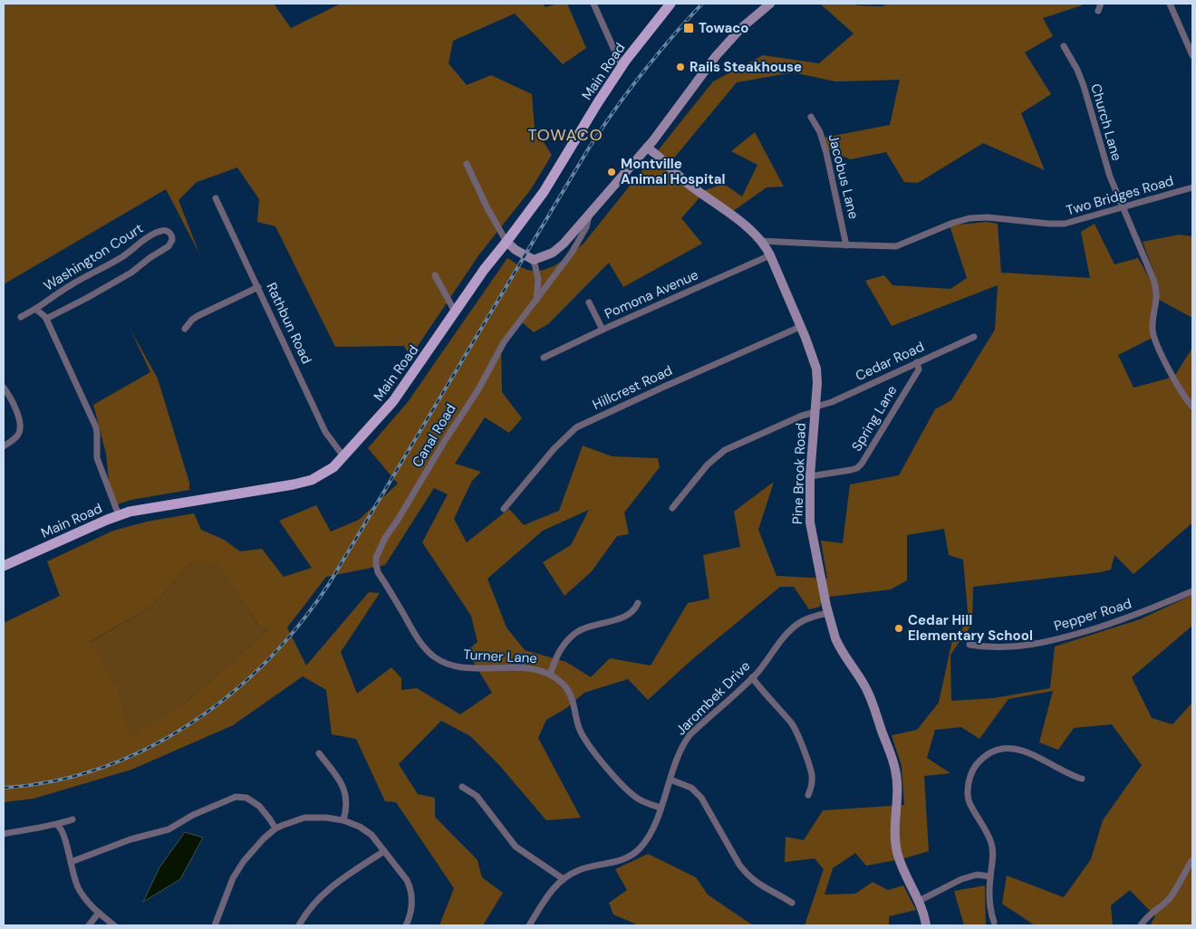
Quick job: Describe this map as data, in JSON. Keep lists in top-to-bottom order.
{
  "streets": {
    "main road": ["Main Road"],
    "street": [
      "Church Lane",
      "Jacobus Lane",
      "Two Bridges Road",
      "Washington Court",
      "Pomona Avenue",
      "Rathbun Road",
      "Cedar Road",
      "Hillcrest Road",
      "Spring Lane",
      "Canal Road",
      "Pine Brook Road",
      "Pepper Road",
      "Turner Lane",
      "Jarombek Drive"
    ]
  },
  "crossings": [
    ["Main Road", "Rathbun Road"],
    ["Church Lane", "Two Bridges Road"],
    ["Jacobus Lane", "Two Bridges Road"],
    ["Two Bridges Road", "Pine Brook Road"],
    ["Pomona Avenue", "Pine Brook Road"],
    ["Cedar Road", "Spring Lane"],
    ["Cedar Road", "Pine Brook Road"],
    ["Hillcrest Road", "Pine Brook Road"],
    ["Spring Lane", "Pine Brook Road"],
    ["Canal Road", "Turner Lane"],
    ["Pine Brook Road", "Jarombek Drive"],
    ["Turner Lane", "Jarombek Drive"]
  ],
  "districts": ["TOWACO"],
  "places": {
    "transit": ["Towaco"],
    "other": ["Rails Steakhouse", "Montville Animal Hospital", "Cedar Hill Elementary School"]
  }
}
